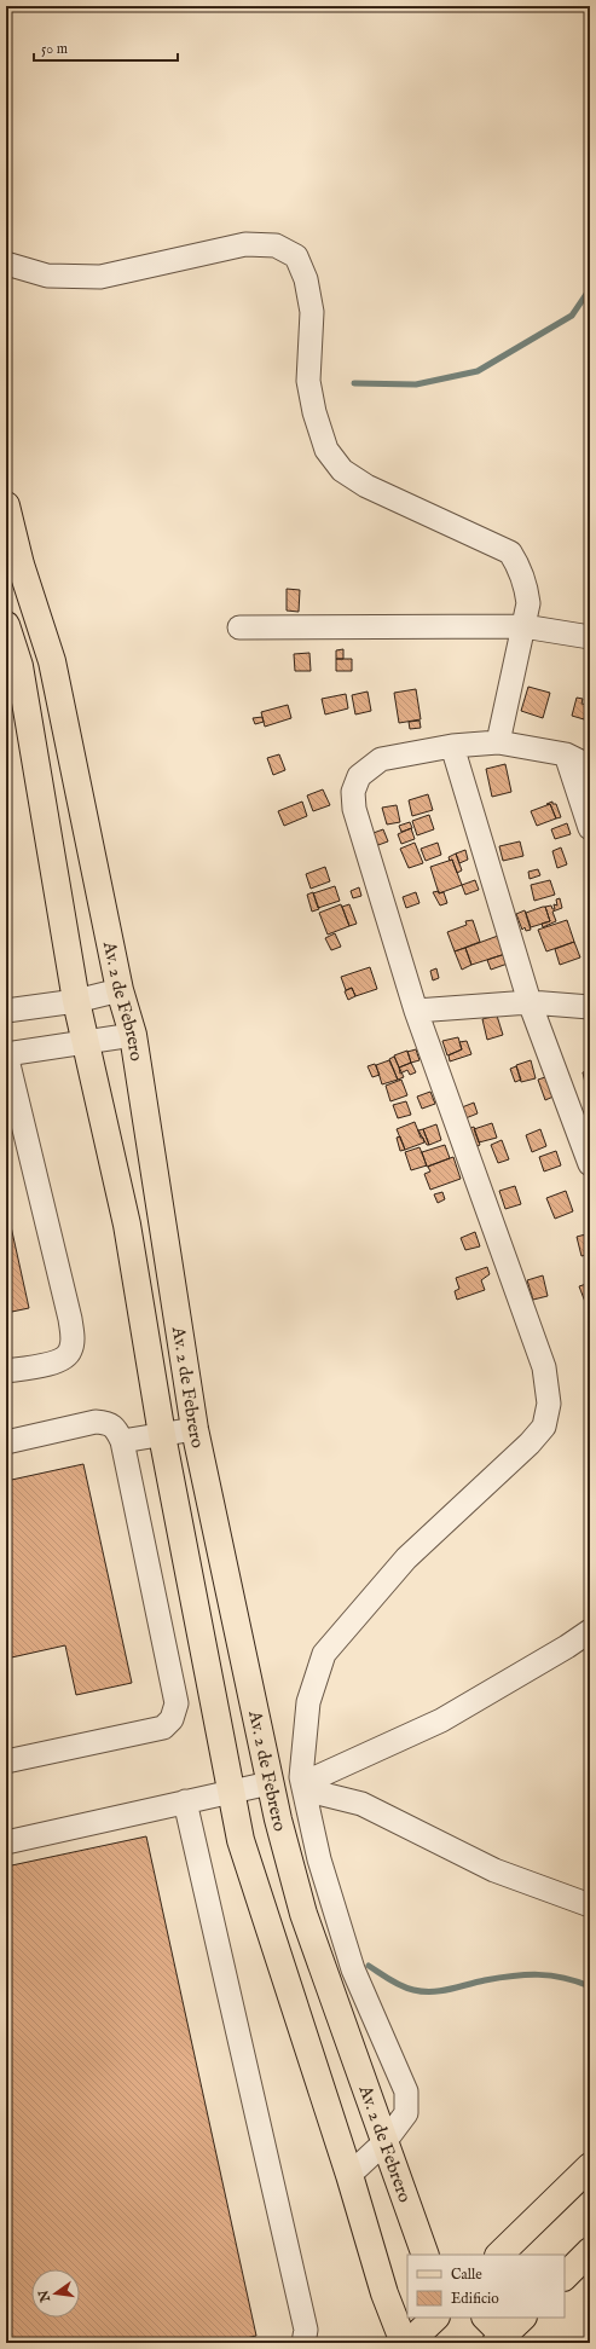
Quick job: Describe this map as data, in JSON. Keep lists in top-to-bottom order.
{
  "streets": {
    "main road": ["Av. 2 de Febrero"]
  },
  "legend": ["Calle", "Edificio"],
  "scale_bar": "50 m",
  "north": "left"
}
